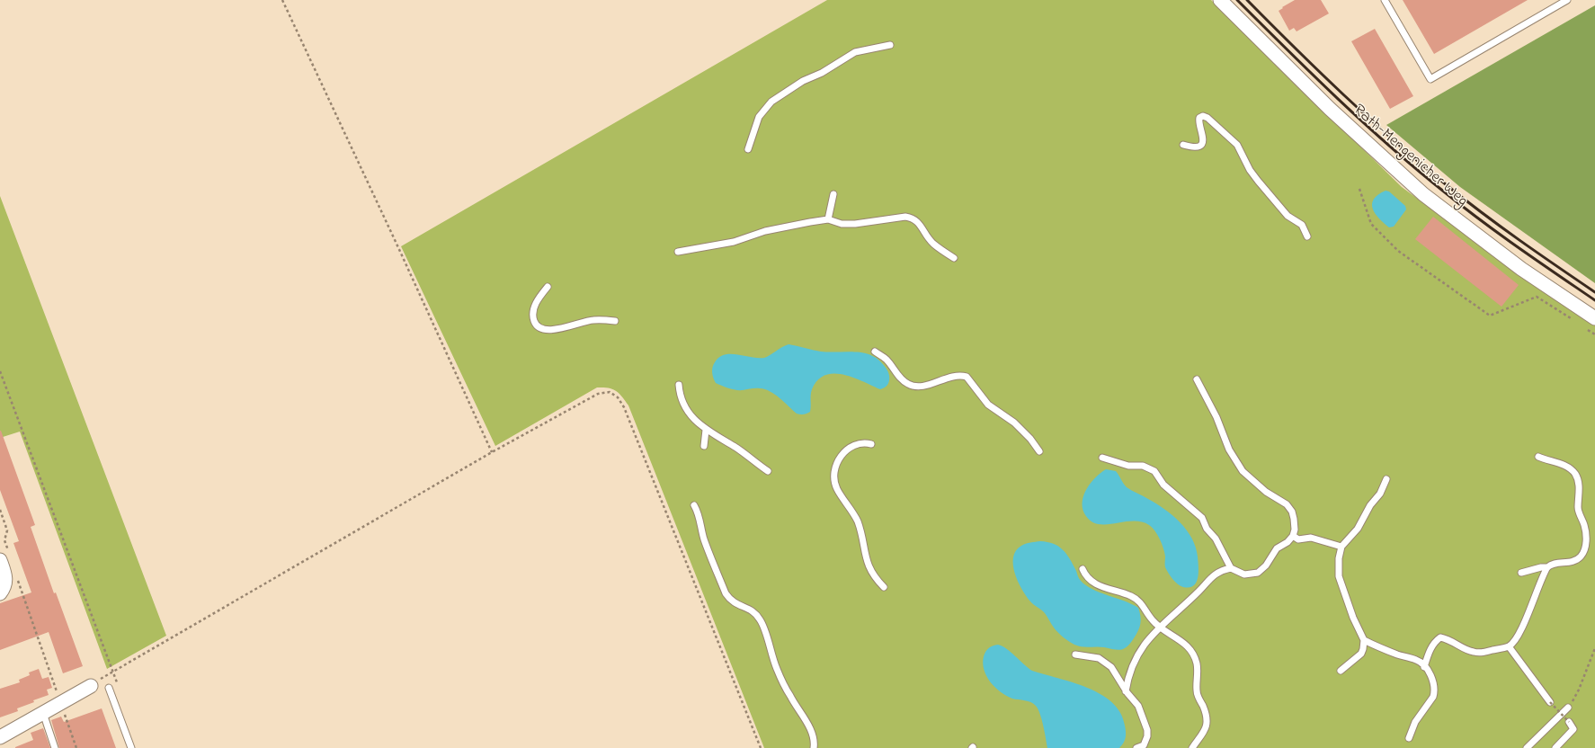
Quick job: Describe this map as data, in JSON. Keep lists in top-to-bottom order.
{
  "streets": {
    "street": ["Rath-Mengenicher Weg"]
  }
}
